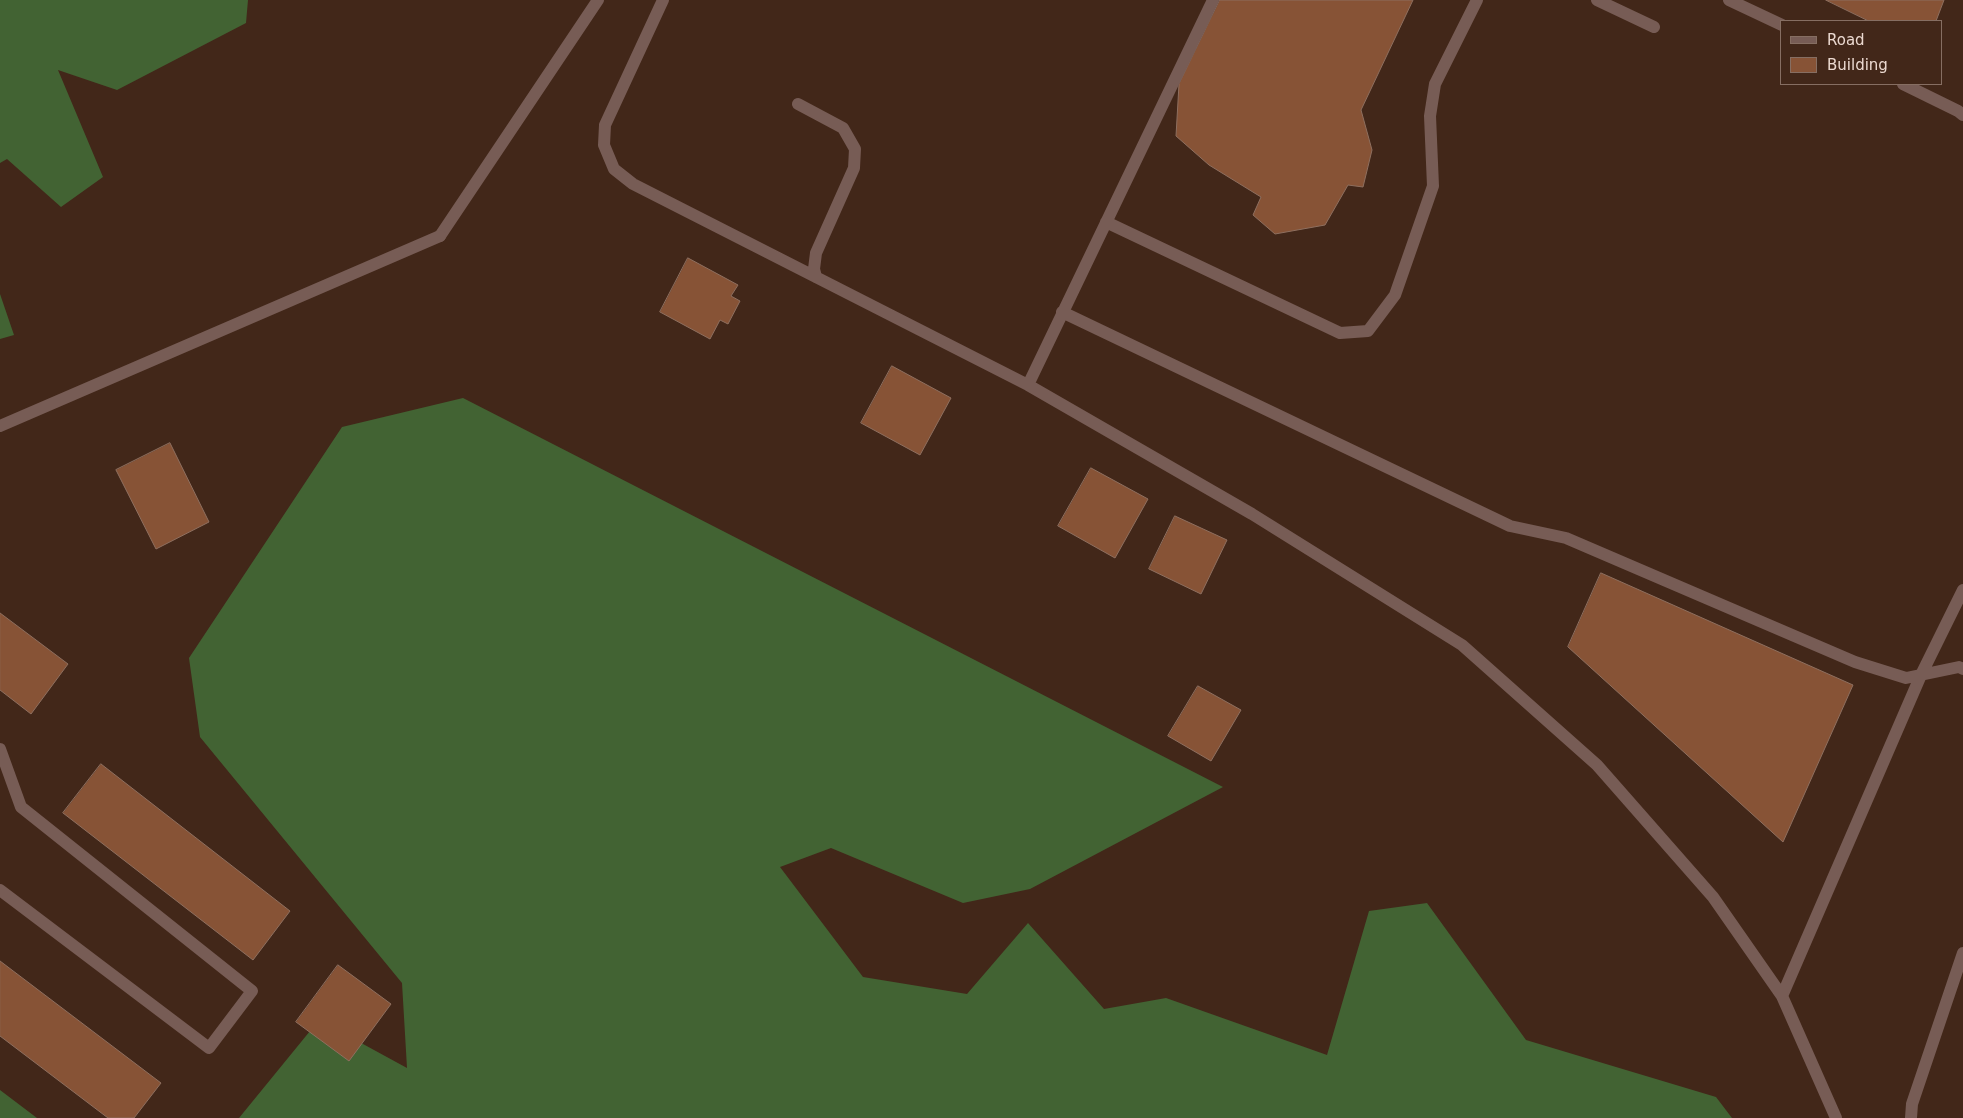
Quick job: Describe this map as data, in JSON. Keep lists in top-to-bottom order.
{
  "legend": ["Road", "Building"]
}
